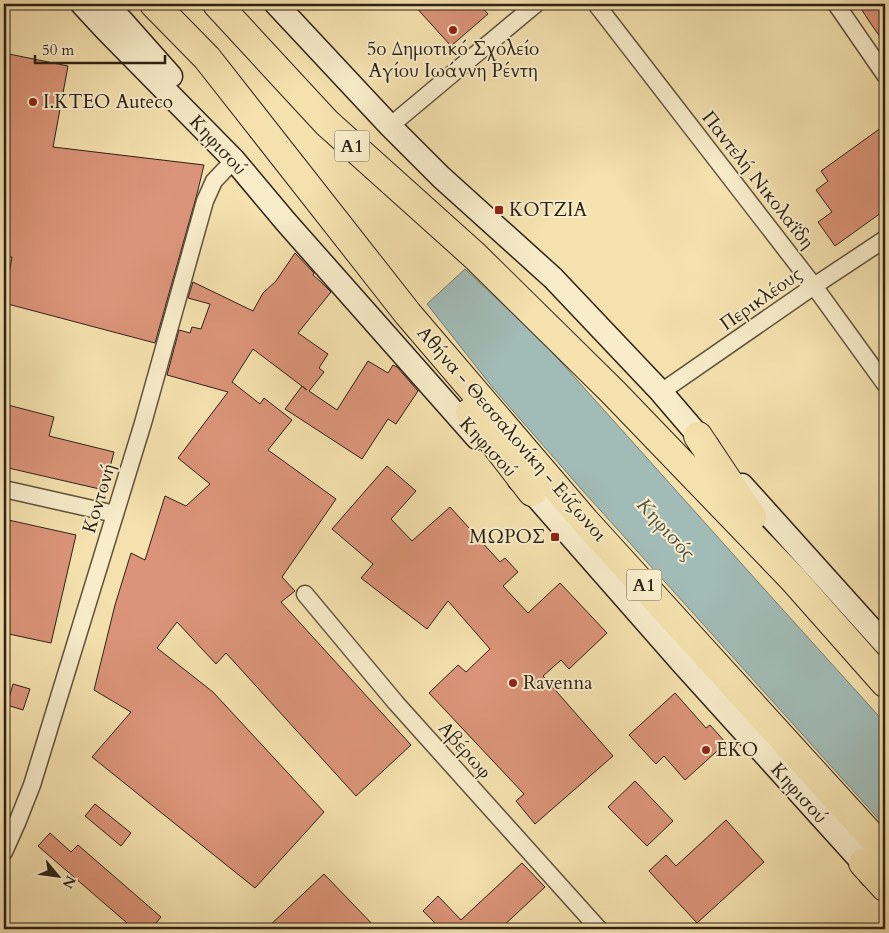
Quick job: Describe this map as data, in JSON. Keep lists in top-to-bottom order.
{
  "streets": {
    "highway": ["Α1", "Αθήνα - Θεσσαλονίκη - Εύζωνοι"],
    "main road": ["Κηφισού"],
    "street": [
      "Παντελή Νικολαΐδη",
      "Περικλέους",
      "Κοντονή",
      "Αβέρωφ"
    ]
  },
  "crossings": [
    ["Κηφισού", "Αθήνα - Θεσσαλονίκη - Εύζωνοι"],
    ["Κηφισού", "Κοντονή"],
    ["Παντελή Νικολαΐδη", "Περικλέους"]
  ],
  "water": ["Κηφισός"],
  "places": {
    "other": [
      "5ο Δημοτικό Σχολείο Αγίου Ιωάννη Ρέντη",
      "Ι.ΚΤΕΟ Auteco",
      "Ravenna",
      "EKO"
    ],
    "transit": ["ΚΟΤΖΙΑ", "ΜΩΡΟΣ"]
  },
  "scale_bar": "50 m",
  "north": "bottom right"
}
